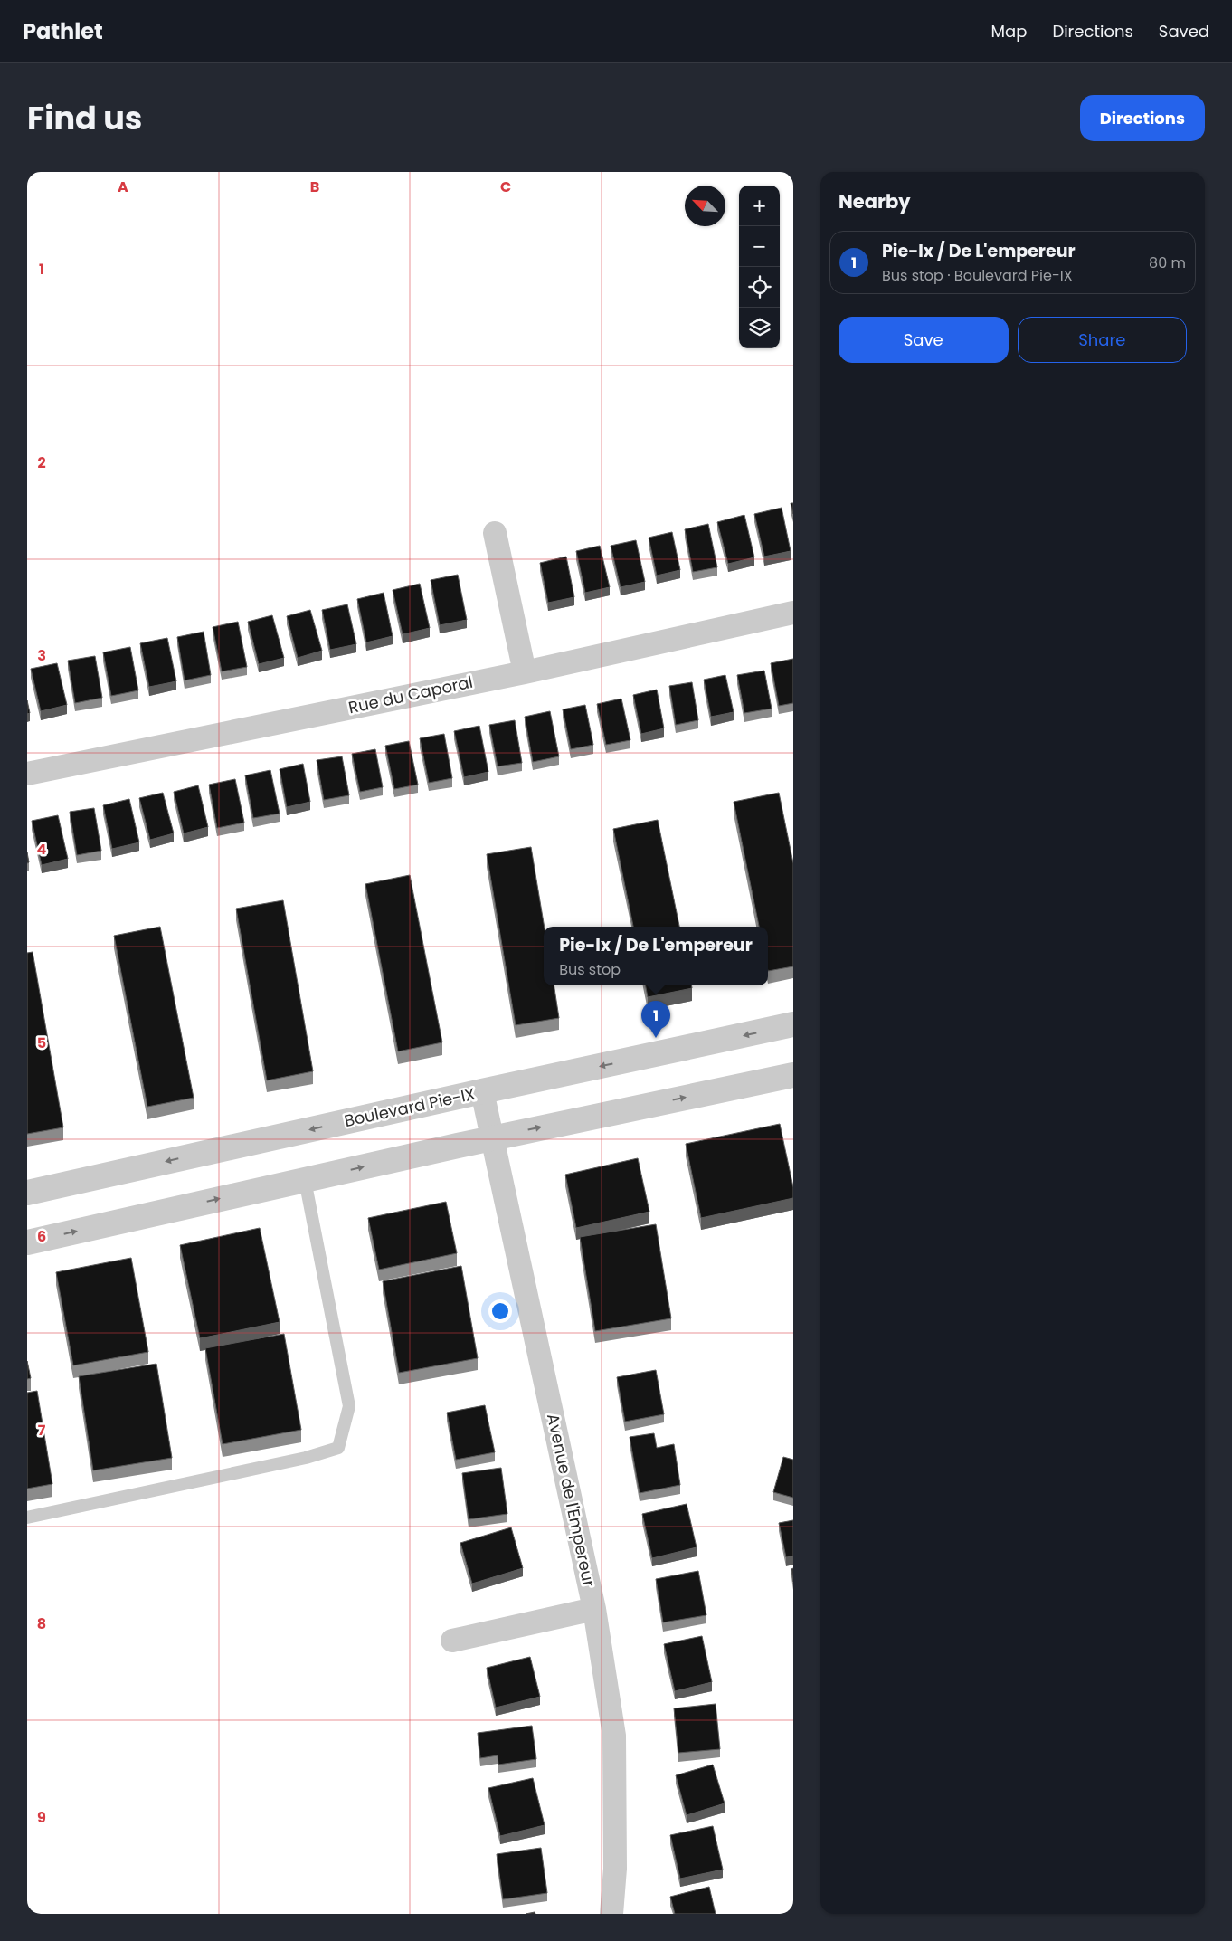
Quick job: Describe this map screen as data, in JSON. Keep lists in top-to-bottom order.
{
  "streets": {
    "street": ["Rue du Caporal", "Boulevard Pie-IX", "Avenue de l'Empereur"]
  },
  "crossings": [
    ["Boulevard Pie-IX", "Avenue de l'Empereur"]
  ],
  "north": "top left",
  "page": {
    "header": "Pathlet",
    "nav": ["Map", "Directions", "Saved"],
    "title": "Find us",
    "buttons": [
      "Directions",
      ["Save", "Share"]
    ],
    "heading": "Nearby",
    "map_buttons": ["+", "−"],
    "list": [
      {
        "mark": "1",
        "name": "Pie-Ix / De L'empereur",
        "note": "Bus stop · Boulevard Pie-IX",
        "value": "80 m"
      }
    ],
    "popup": ["Pie-Ix / De L'empereur", "Bus stop"],
    "pins": "1"
  },
  "grid": {
    "columns": ["A", "B", "C"],
    "rows": [
      "1",
      "2",
      "3",
      "4",
      "5",
      "6",
      "7",
      "8",
      "9"
    ]
  }
}
